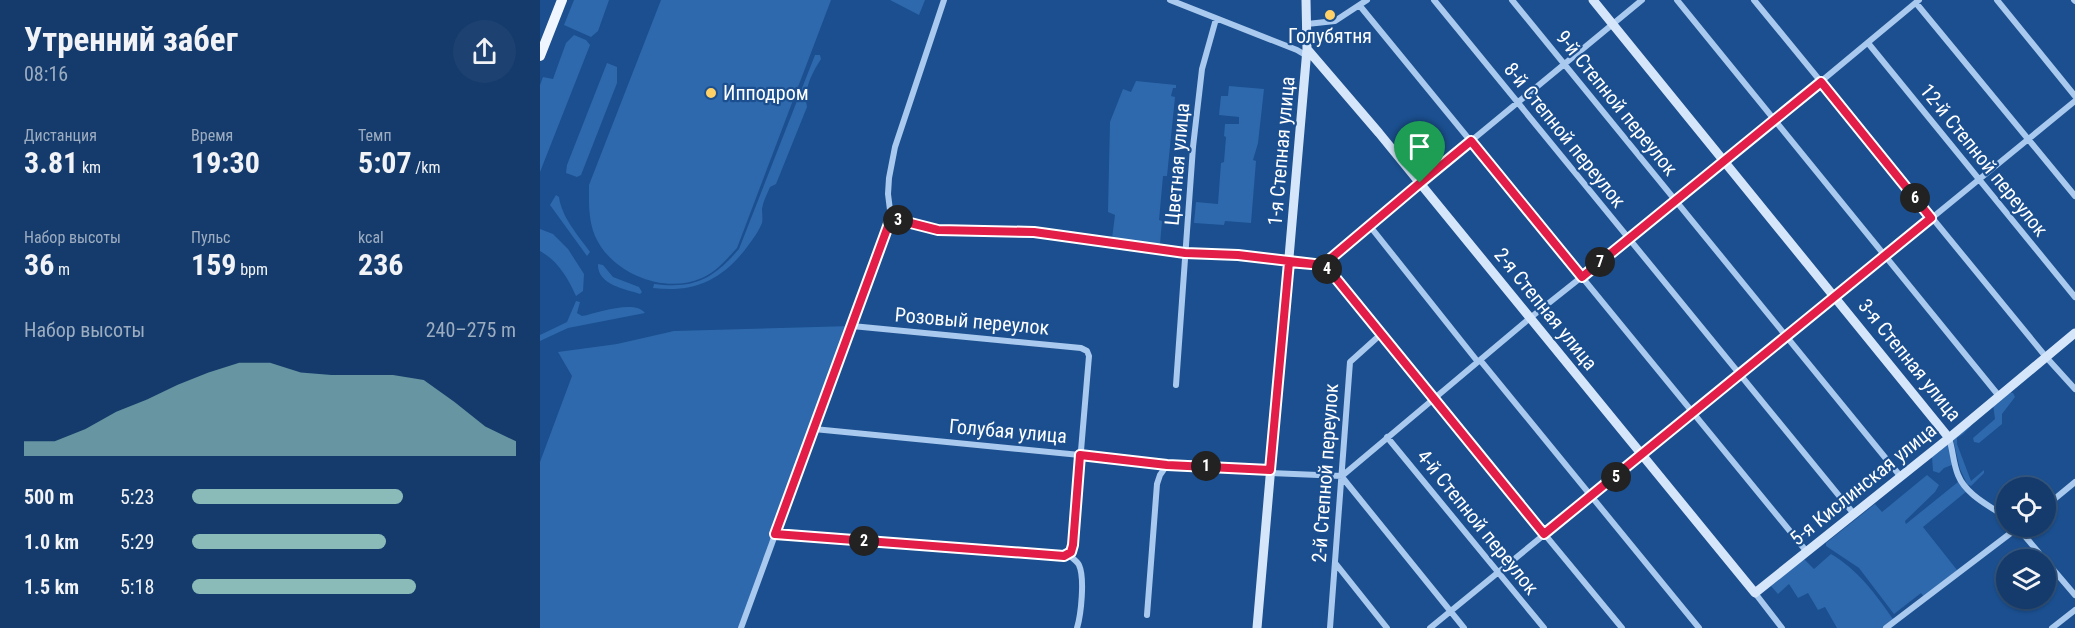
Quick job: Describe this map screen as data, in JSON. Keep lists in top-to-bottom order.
{
  "streets": {
    "street": [
      "9-й Степной переулок",
      "8-й Степной переулок",
      "1-я Степная улица",
      "12-й Степной переулок",
      "Цветная улица",
      "2-я Степная улица",
      "Розовый переулок",
      "3-я Степная улица",
      "Голубая улица",
      "2-й Степной переулок",
      "5-я Кислинская улица",
      "4-й Степной переулок"
    ]
  },
  "crossings": [
    ["9-й Степной переулок", "5-я Кислинская улица"],
    ["8-й Степной переулок", "5-я Кислинская улица"],
    ["1-я Степная улица", "2-я Степная улица"],
    ["1-я Степная улица", "Голубая улица"],
    ["2-я Степная улица", "5-я Кислинская улица"],
    ["Розовый переулок", "Голубая улица"],
    ["3-я Степная улица", "5-я Кислинская улица"],
    ["Голубая улица", "2-й Степной переулок"]
  ],
  "places": ["Голубятня", "Ипподром"],
  "page": {
    "heading": ["Утренний забег", "08:16"],
    "stats": [
      ["Дистанция", "3.81 km"],
      ["Время", "19:30"],
      ["Темп", "5:07 /km"],
      ["Набор высоты", "36 m"],
      ["Пульс", "159 bpm"],
      ["kcal", "236"]
    ],
    "pins": [
      "6",
      "3",
      "7",
      "4",
      "1",
      "5",
      "2"
    ],
    "chart": ["Набор высоты", "240–275 m"],
    "list": [
      {
        "name": "500 m",
        "note": "5:23"
      },
      {
        "name": "1.0 km",
        "note": "5:29"
      },
      {
        "name": "1.5 km",
        "note": "5:18"
      }
    ]
  }
}
